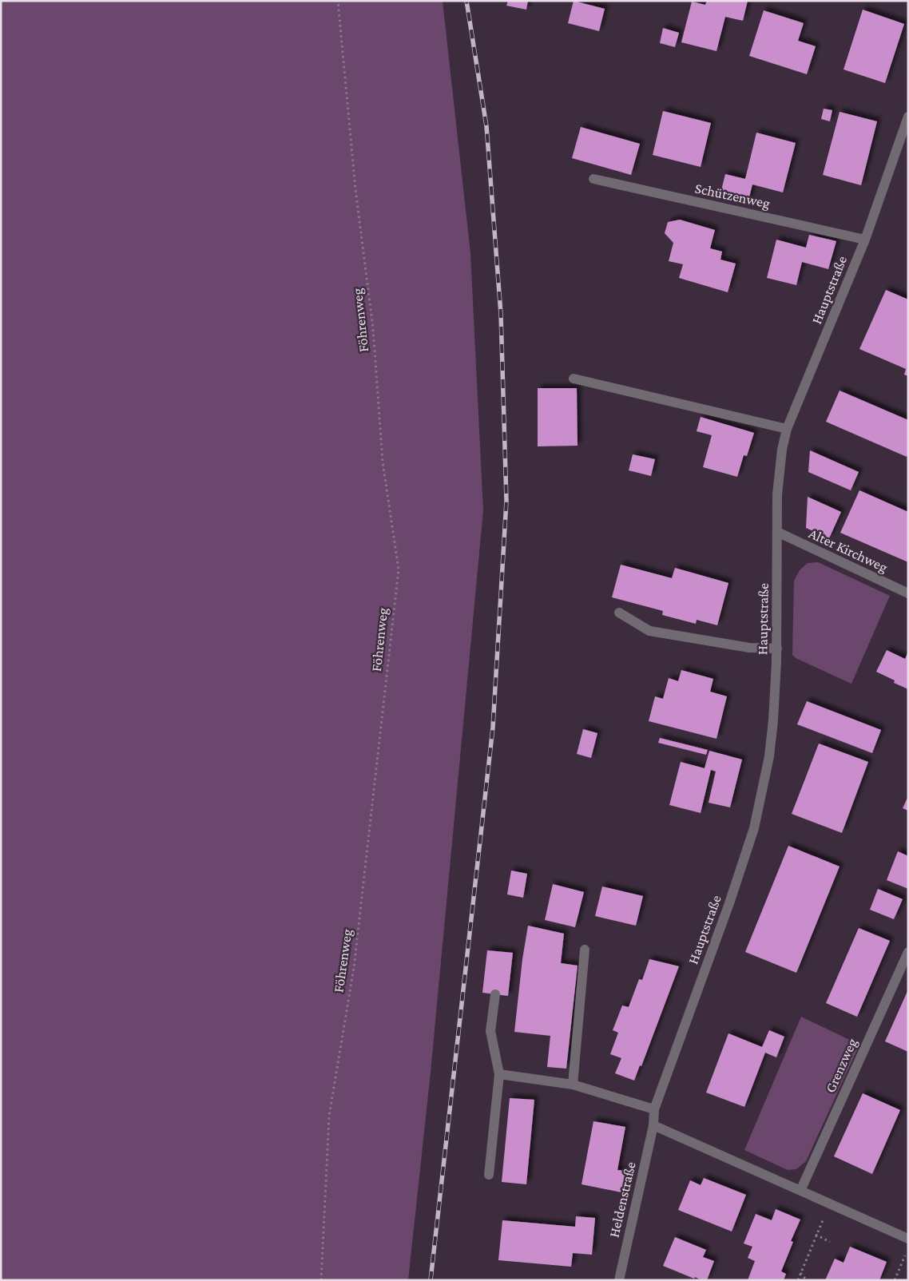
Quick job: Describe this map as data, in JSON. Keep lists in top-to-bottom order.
{
  "streets": {
    "street": [
      "Schützenweg",
      "Hauptstraße",
      "Alter Kirchweg",
      "Grenzweg",
      "Heldenstraße"
    ],
    "path": ["Föhrenweg"]
  },
  "crossings": [
    ["Schützenweg", "Hauptstraße"],
    ["Hauptstraße", "Alter Kirchweg"],
    ["Hauptstraße", "Heldenstraße"]
  ]
}
